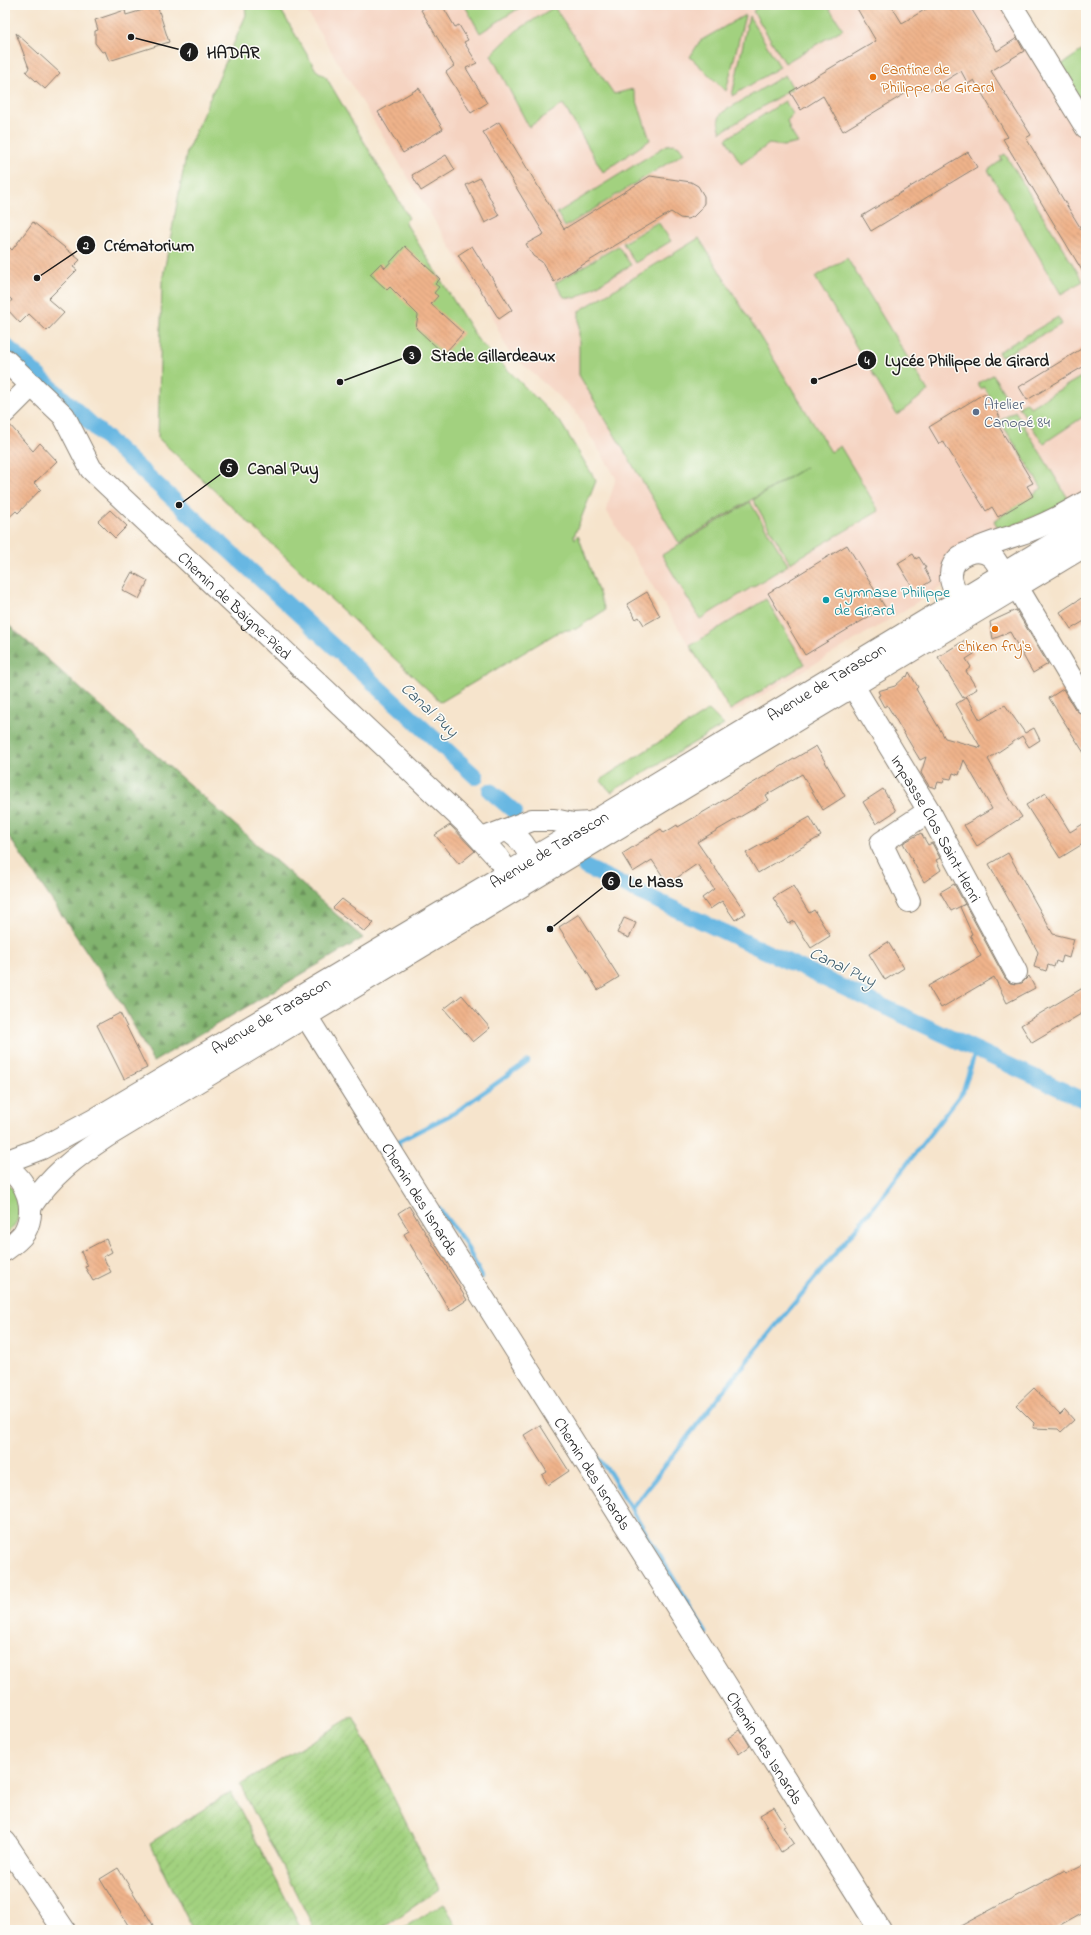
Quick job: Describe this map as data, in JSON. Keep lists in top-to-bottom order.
{
  "streets": {
    "street": [
      "Chemin de Baigne-Pied",
      "Avenue de Tarascon",
      "Impasse Clos Saint-Henri",
      "Chemin des Isnards"
    ]
  },
  "crossings": [
    ["Chemin de Baigne-Pied", "Avenue de Tarascon"],
    ["Avenue de Tarascon", "Impasse Clos Saint-Henri"],
    ["Avenue de Tarascon", "Chemin des Isnards"]
  ],
  "water": ["Canal Puy"],
  "places": [
    "HADAR",
    "Cantine de Philippe de Girard",
    "Crématorium",
    "Lycée Philippe de Girard",
    "Stade Gillardeaux",
    "Atelier Canopé 84",
    "Canal Puy",
    "Gymnase Philippe de Girard",
    "chiken fry's",
    "Le Mass"
  ]
}
